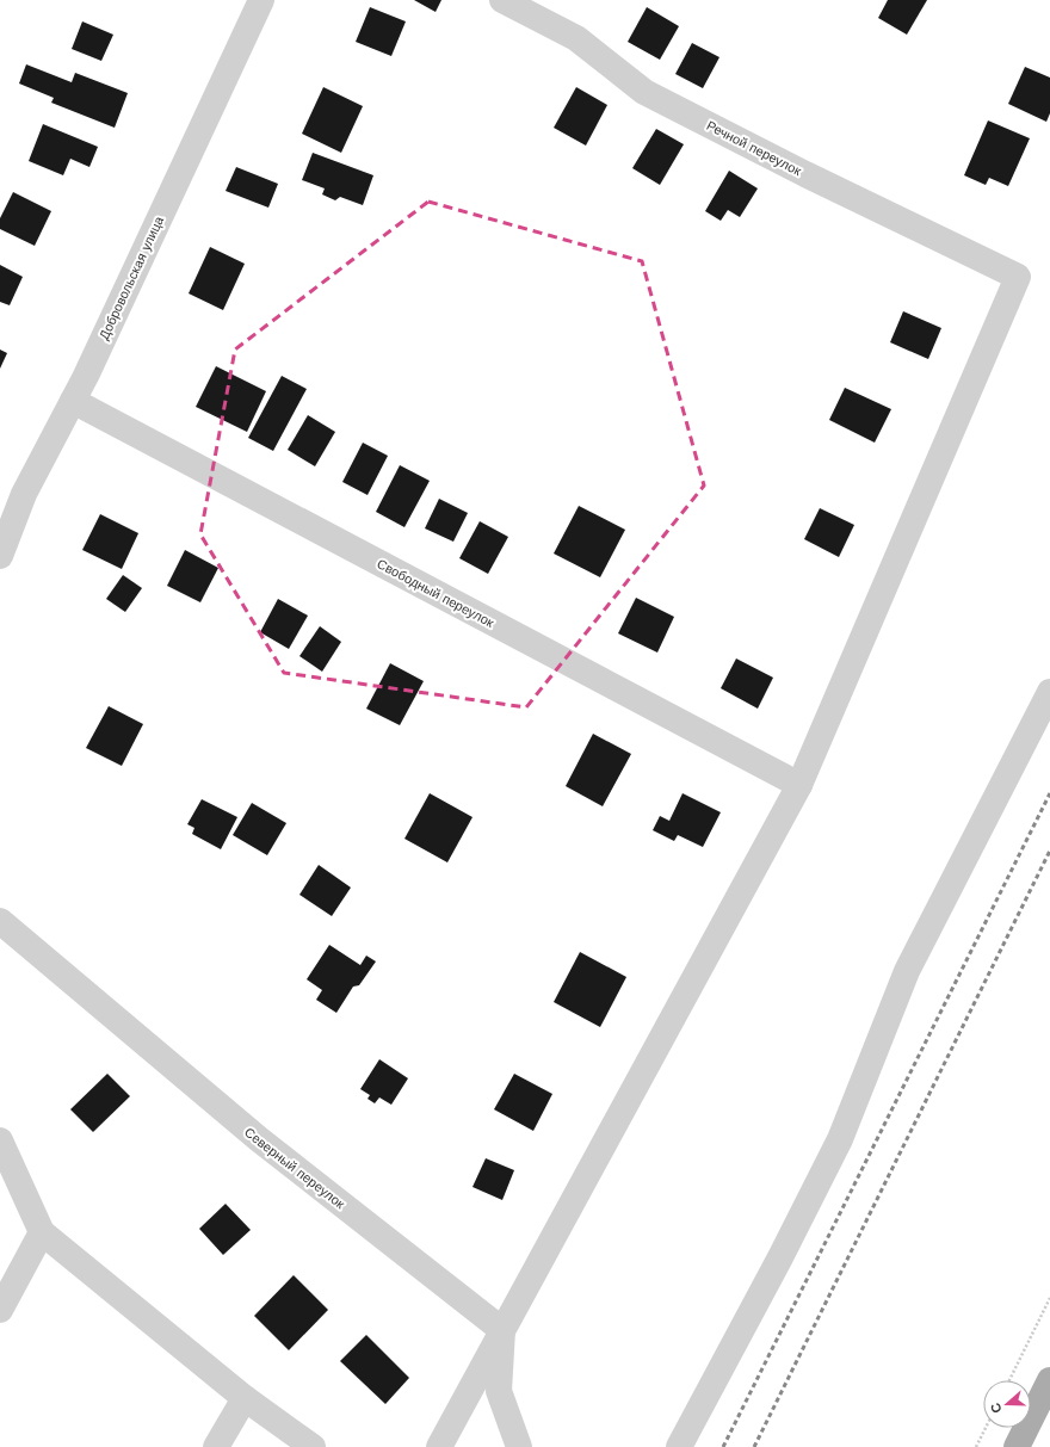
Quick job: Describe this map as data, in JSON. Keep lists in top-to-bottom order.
{
  "streets": {
    "street": [
      "Речной переулок",
      "Добровольская улица",
      "Свободный переулок",
      "Северный переулок"
    ]
  },
  "crossings": [
    ["Речной переулок", "Свободный переулок"],
    ["Добровольская улица", "Свободный переулок"]
  ],
  "north": "left"
}
